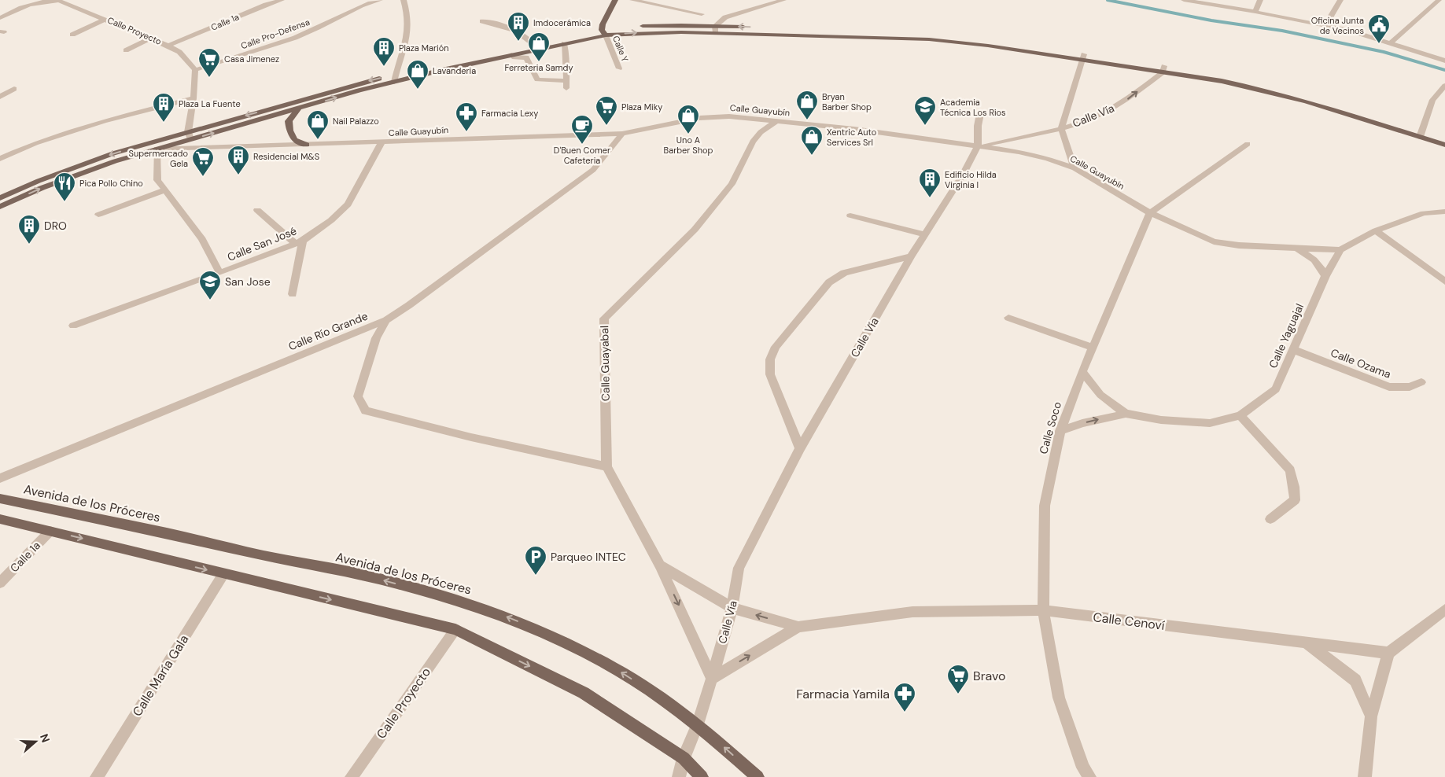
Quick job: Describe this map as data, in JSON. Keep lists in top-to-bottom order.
{
  "streets": {
    "main road": ["Avenida de los Próceres"],
    "street": [
      "Calle 1a",
      "Calle Proyecto",
      "Calle Pro-Defensa",
      "Calle Y",
      "Calle Guayubín",
      "Calle Vía",
      "Calle San José",
      "Calle Río Grande",
      "Calle Yaguajal",
      "Calle Guayabal",
      "Calle Ozama",
      "Calle Soco",
      "Calle Cenoví",
      "Calle María Gala"
    ]
  },
  "crossings": [
    ["Calle 1a", "Calle Proyecto"],
    ["Calle Proyecto", "Calle Pro-Defensa"],
    ["Calle Guayubín", "Calle Vía"],
    ["Calle Guayubín", "Calle San José"],
    ["Calle Guayubín", "Calle Río Grande"],
    ["Calle Guayubín", "Calle Yaguajal"],
    ["Calle Guayubín", "Calle Guayabal"],
    ["Calle Guayubín", "Calle Soco"],
    ["Calle Vía", "Calle Guayabal"],
    ["Calle Vía", "Avenida de los Próceres"],
    ["Calle Yaguajal", "Calle Ozama"],
    ["Calle Soco", "Calle Cenoví"]
  ],
  "places": {
    "building": [
      "Imdocerámica",
      "Plaza Marión",
      "Plaza La Fuente",
      "Residencial M&S",
      "Edificio Hilda Virginia I",
      "DRO"
    ],
    "public building": ["Oficina Junta de Vecinos"],
    "shop": [
      "Ferreteria Samdy",
      "Lavanderia",
      "Bryan Barber Shop",
      "Uno A Barber Shop",
      "Nail Palazzo",
      "Xentric Auto Services Srl"
    ],
    "supermarket": [
      "Casa Jimenez",
      "Plaza Miky",
      "Supermercado Gela",
      "Bravo"
    ],
    "school or university": ["Academia Técnica Los Rios", "San Jose"],
    "pharmacy": ["Farmacia Lexy", "Farmacia Yamila"],
    "cafe": ["D'Buen Comer Cafeteria"],
    "restaurant": ["Pica Pollo Chino"],
    "parking": ["Parqueo INTEC"]
  },
  "north": "right"
}
